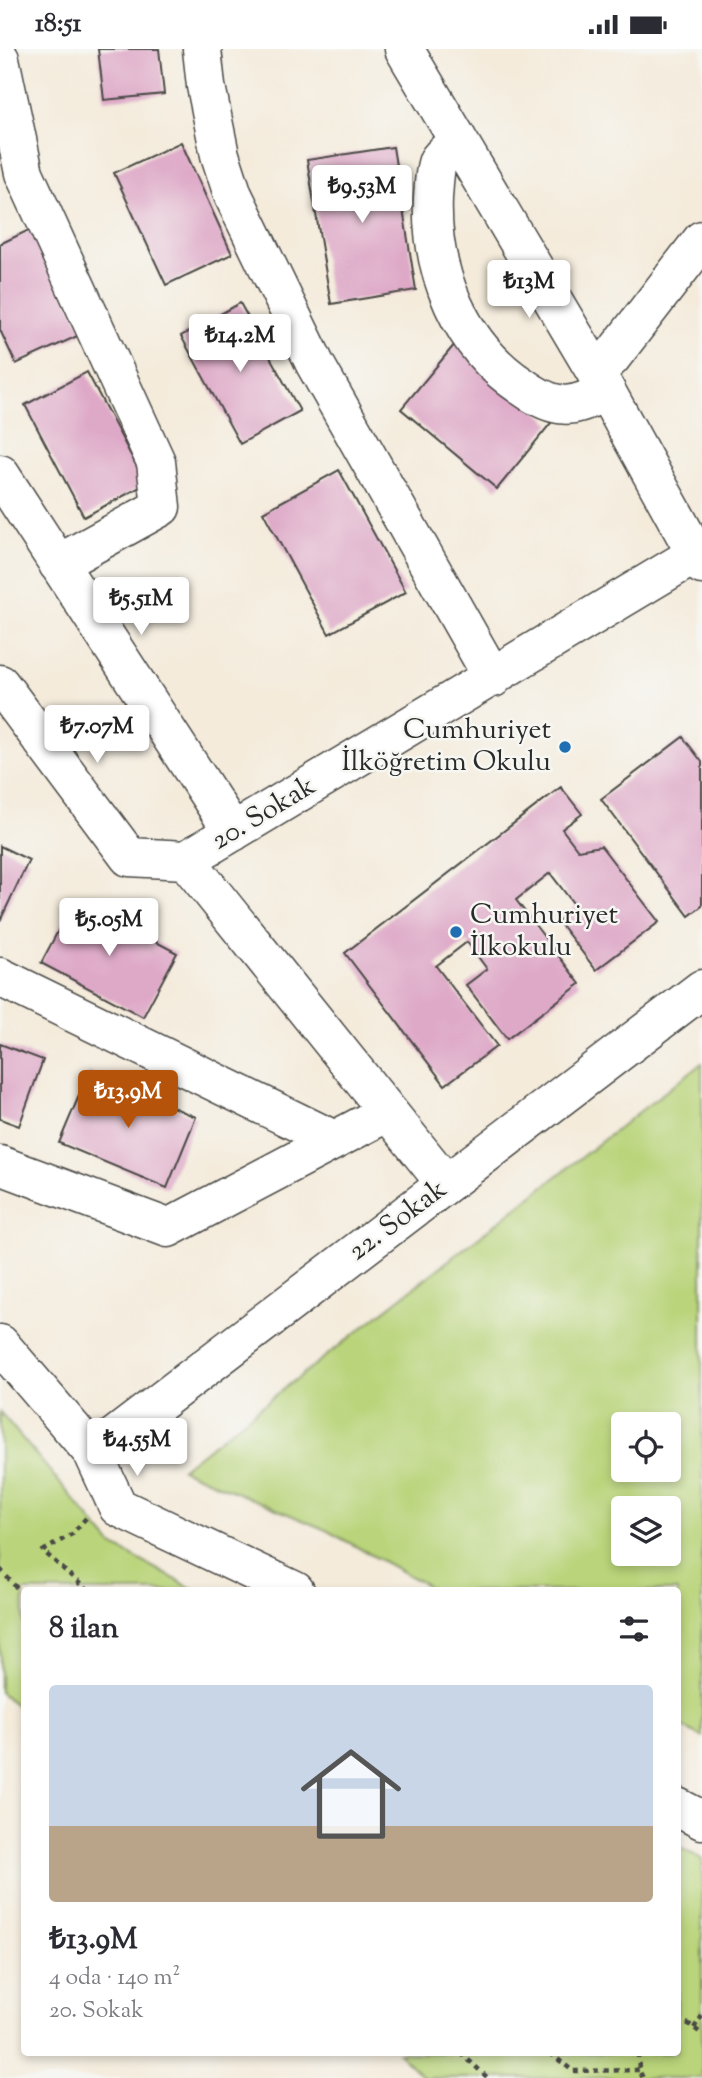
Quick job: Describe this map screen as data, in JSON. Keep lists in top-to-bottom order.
{
  "streets": {
    "street": ["20. Sokak", "22. Sokak"]
  },
  "crossings": [
    ["20. Sokak", "22. Sokak"]
  ],
  "places": ["Cumhuriyet İlköğretim Okulu", "Cumhuriyet İlkokulu"],
  "page": {
    "status": "18:51",
    "price": [
      "₺9.53M",
      "₺13M",
      "₺14.2M",
      "₺5.51M",
      "₺7.07M",
      "₺5.05M",
      "₺13.9M",
      "₺4.55M"
    ],
    "heading": "8 ilan",
    "list": [
      {
        "name": "₺13.9M",
        "note": "4 oda · 140 m² · 20. Sokak"
      }
    ]
  }
}
